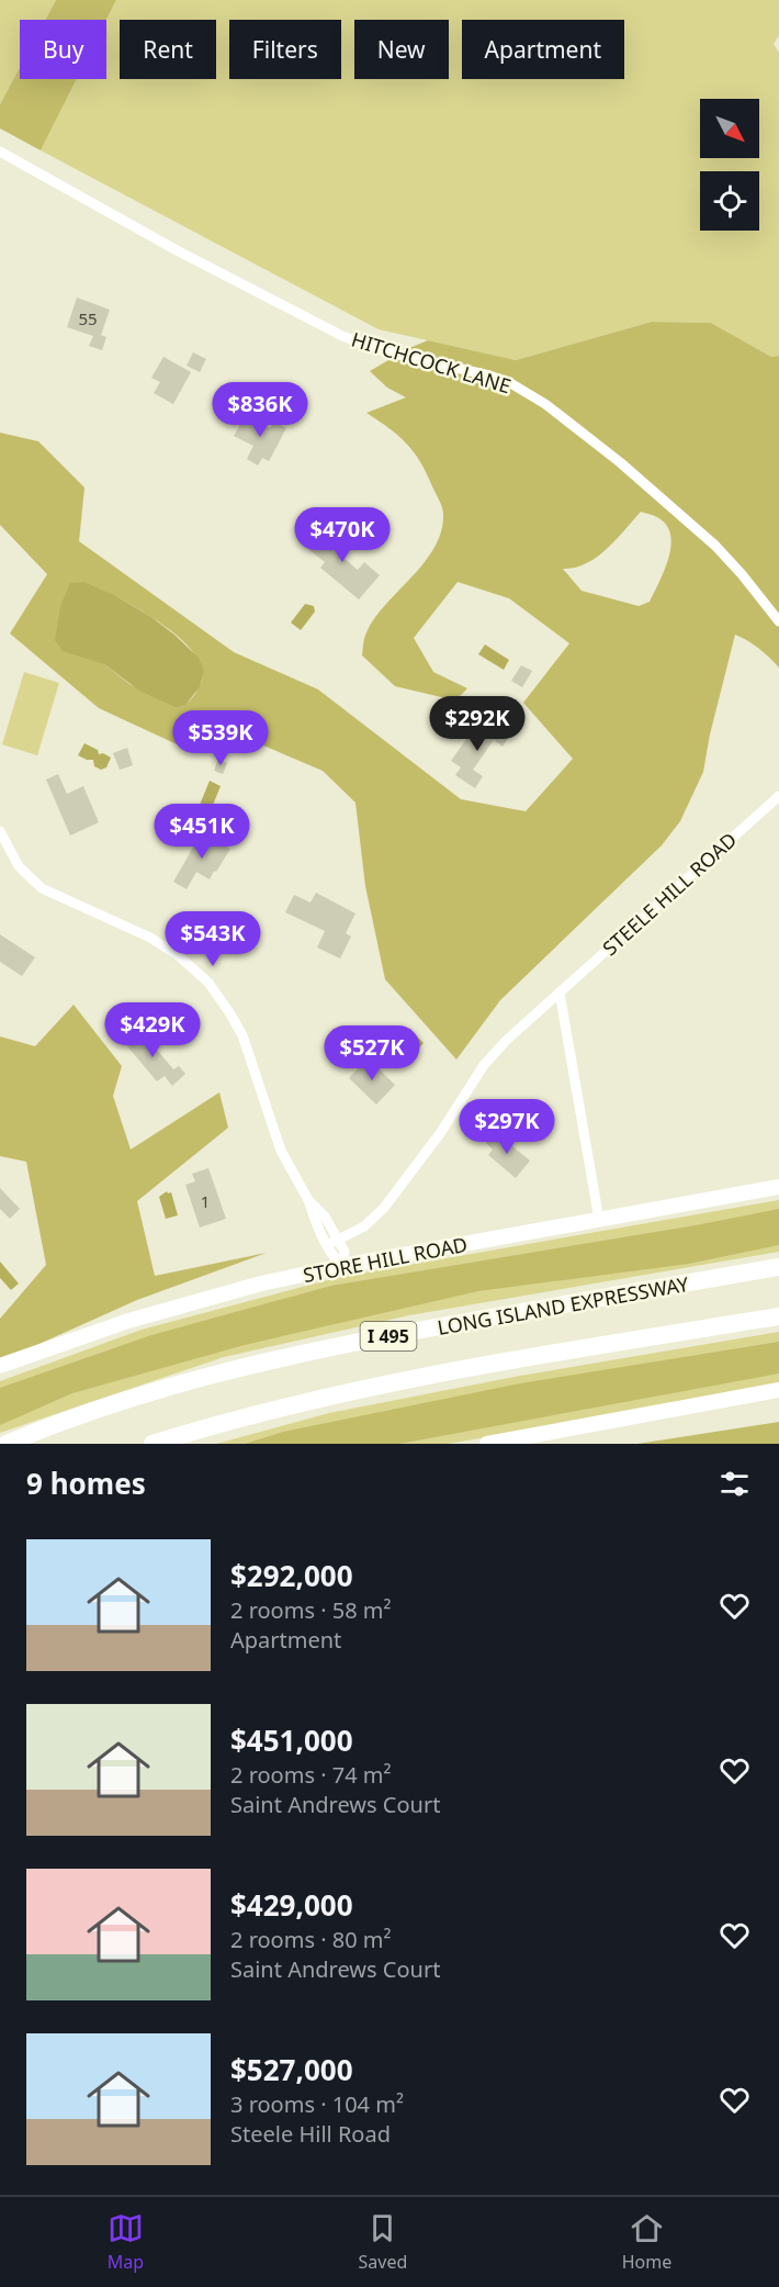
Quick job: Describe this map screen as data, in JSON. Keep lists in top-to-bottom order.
{
  "streets": {
    "highway": ["LONG ISLAND EXPRESSWAY", "I 495"],
    "main road": ["STORE HILL ROAD"],
    "street": ["HITCHCOCK LANE", "STEELE HILL ROAD"]
  },
  "house_numbers": ["55", "1"],
  "north": "bottom right",
  "page": {
    "chip": [
      "Buy",
      "Rent",
      "Filters",
      "New",
      "Apartment"
    ],
    "price": [
      "$836K",
      "$470K",
      "$292K",
      "$539K",
      "$451K",
      "$543K",
      "$429K",
      "$527K",
      "$297K"
    ],
    "heading": "9 homes",
    "list": [
      {
        "name": "$292,000",
        "note": "2 rooms · 58 m² · Apartment"
      },
      {
        "name": "$451,000",
        "note": "2 rooms · 74 m² · Saint Andrews Court"
      },
      {
        "name": "$429,000",
        "note": "2 rooms · 80 m² · Saint Andrews Court"
      },
      {
        "name": "$527,000",
        "note": "3 rooms · 104 m² · Steele Hill Road"
      }
    ],
    "tabs": ["Map", "Saved", "Home"]
  }
}
